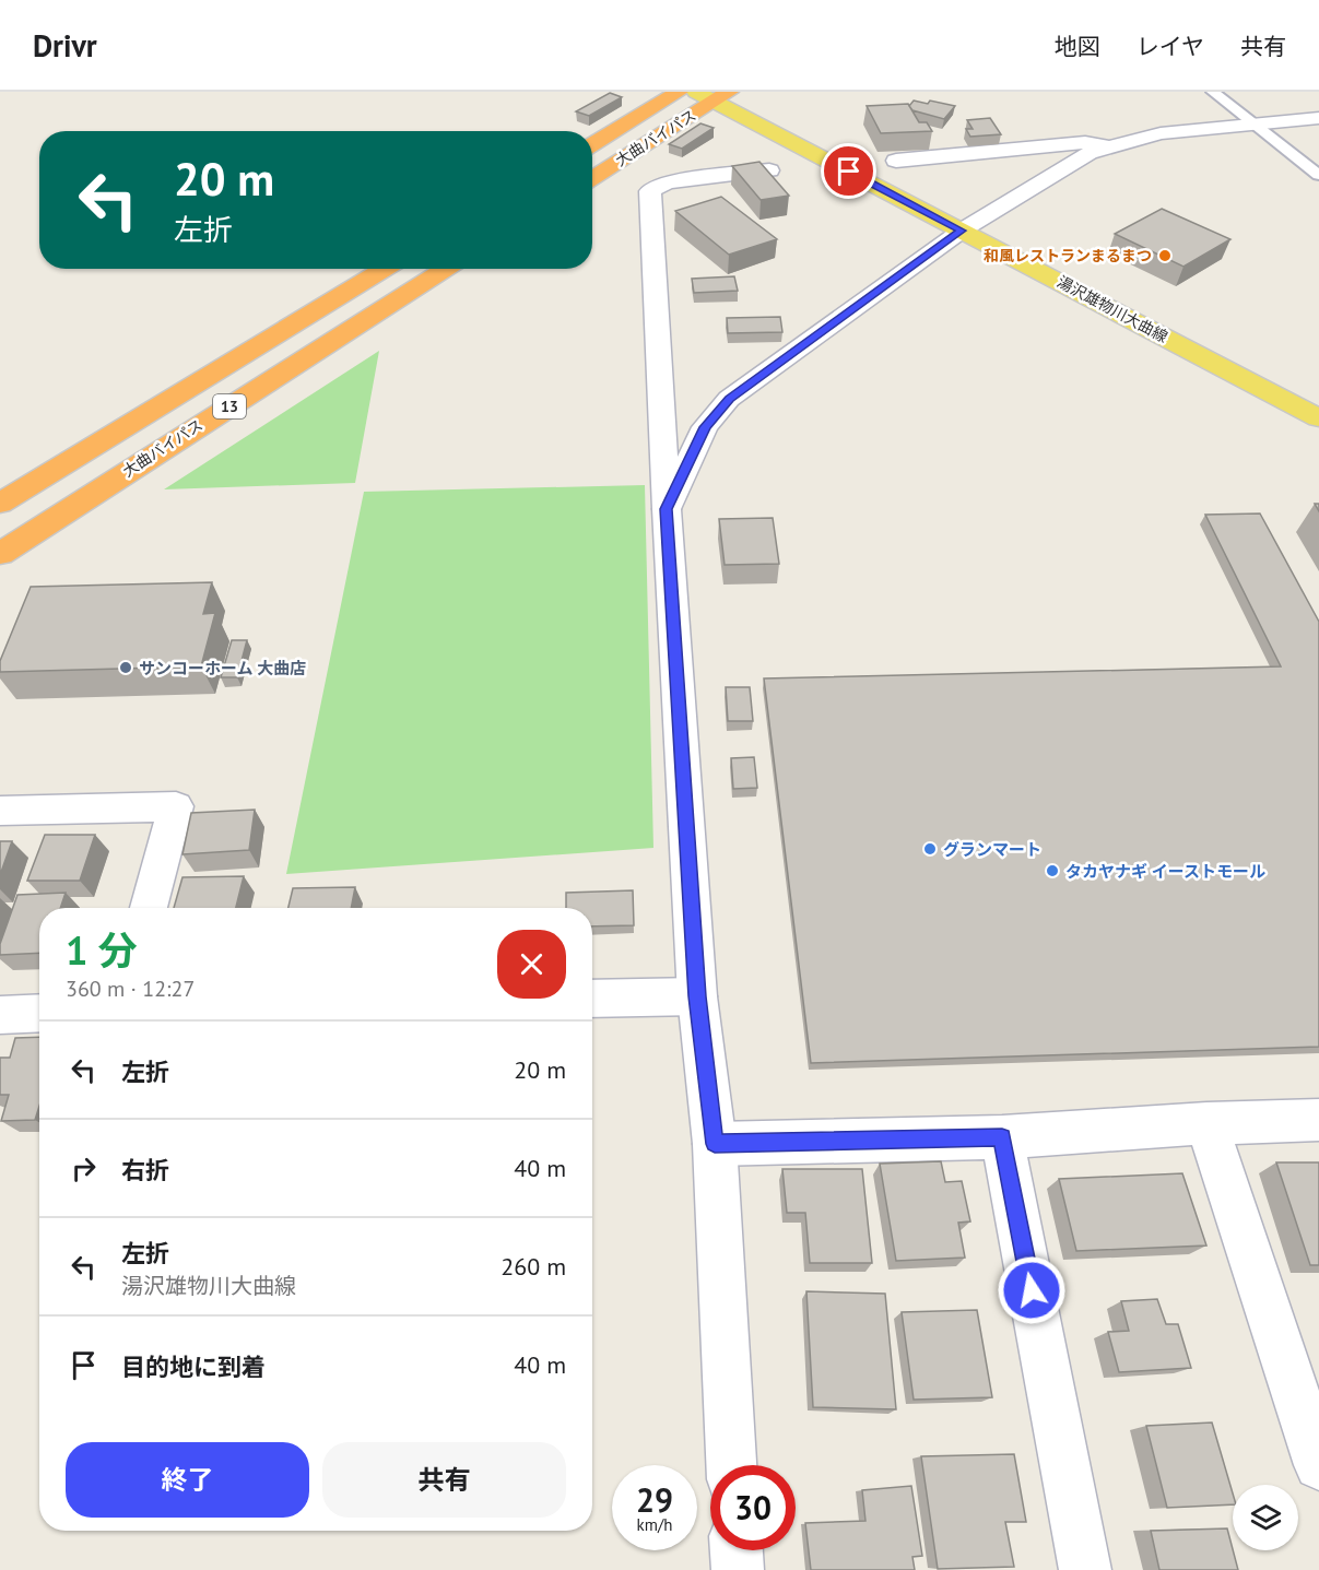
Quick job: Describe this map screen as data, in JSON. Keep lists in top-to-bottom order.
{
  "streets": {
    "highway": ["大曲バイパス", "13"],
    "main road": ["湯沢雄物川大曲線"]
  },
  "crossings": [
    ["大曲バイパス", "湯沢雄物川大曲線"]
  ],
  "places": [
    "和風レストランまるまつ",
    "サンコーホーム 大曲店",
    "グランマート",
    "タカヤナギ イーストモール"
  ],
  "page": {
    "header": "Drivr",
    "nav": ["地図", "レイヤ", "共有"],
    "turn": ["20 m", "左折"],
    "heading": ["1 分", "360 m · 12:27"],
    "list": [
      {
        "name": "左折",
        "value": "20 m"
      },
      {
        "name": "右折",
        "value": "40 m"
      },
      {
        "name": "左折",
        "note": "湯沢雄物川大曲線",
        "value": "260 m"
      },
      {
        "name": "目的地に到着",
        "value": "40 m"
      }
    ],
    "buttons": ["終了", "共有"],
    "speed": "29 km/h",
    "limit": "30"
  }
}
